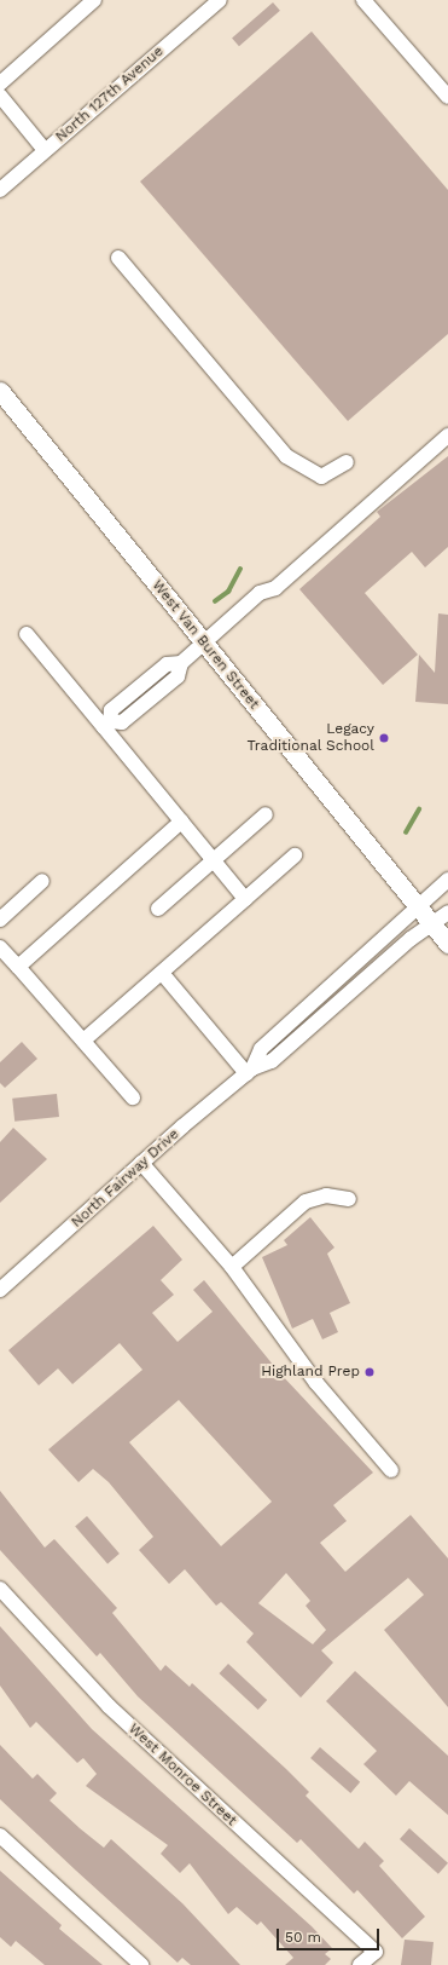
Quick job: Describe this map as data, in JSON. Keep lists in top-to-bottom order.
{
  "streets": {
    "main road": ["West Van Buren Street"],
    "street": ["North 127th Avenue", "North Fairway Drive", "West Monroe Street"]
  },
  "crossings": [
    ["West Van Buren Street", "North Fairway Drive"]
  ],
  "places": ["Legacy Traditional School", "Highland Prep"],
  "scale_bar": "50 m"
}
